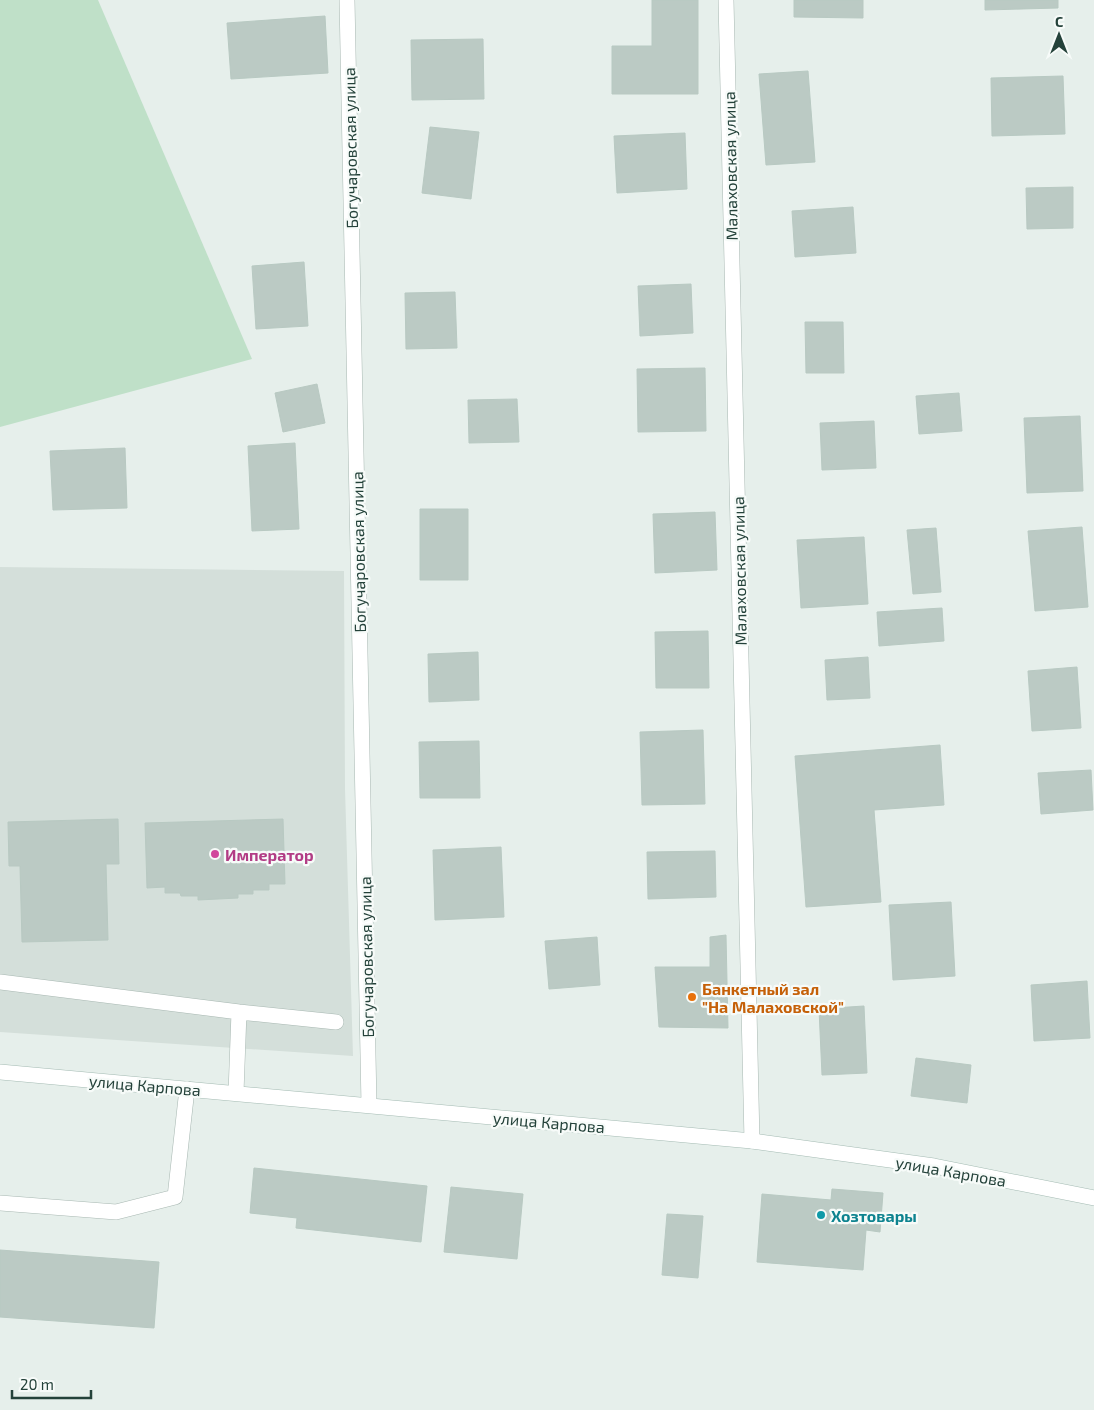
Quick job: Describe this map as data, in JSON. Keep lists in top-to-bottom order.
{
  "streets": {
    "street": ["Богучаровская улица", "Малаховская улица", "улица Карпова"]
  },
  "crossings": [
    ["Богучаровская улица", "улица Карпова"],
    ["Малаховская улица", "улица Карпова"]
  ],
  "places": ["Император", "Банкетный зал \"На Малаховской\"", "Хозтовары"],
  "scale_bar": "20 m",
  "north": "top"
}
